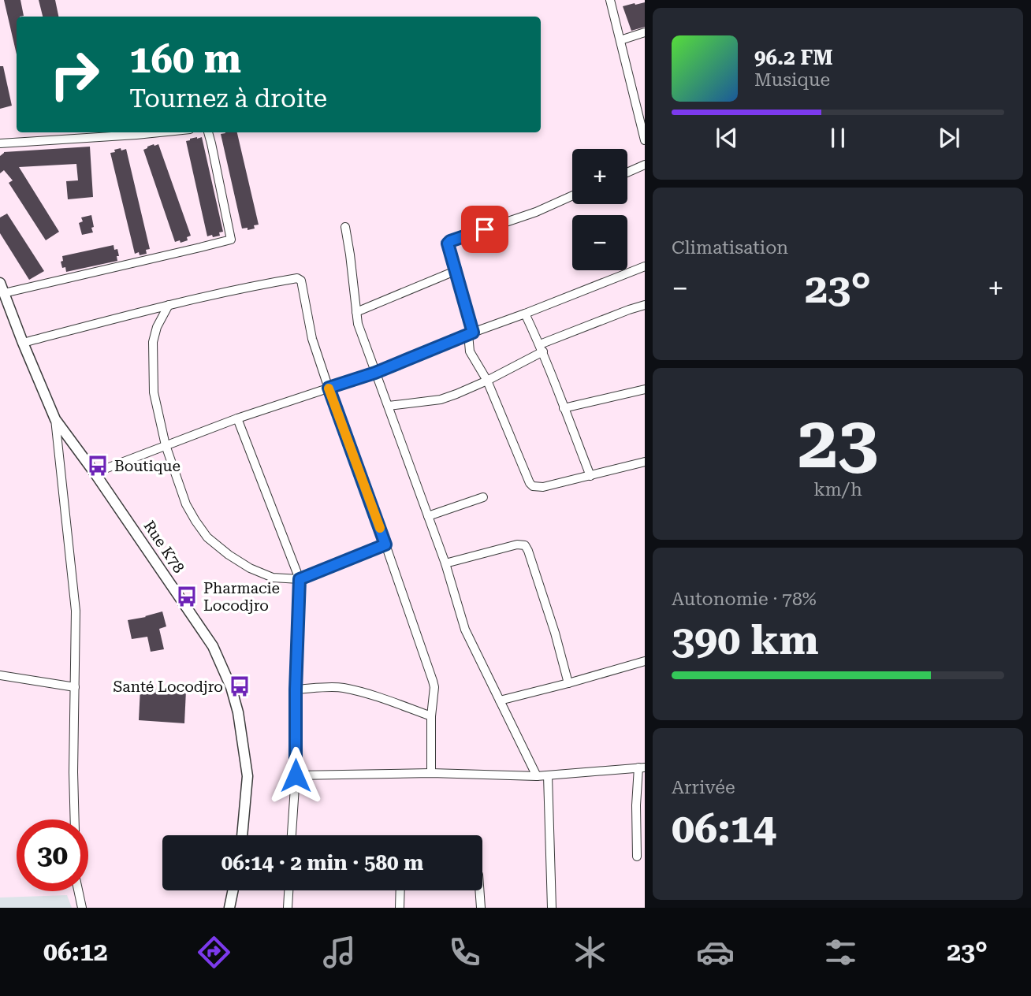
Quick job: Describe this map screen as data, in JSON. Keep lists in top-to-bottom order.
{
  "streets": {
    "street": ["Rue K78"]
  },
  "places": {
    "bus stop": ["Boutique", "Pharmacie Locodjro", "Santé Locodjro"]
  },
  "page": {
    "turn": ["160 m", "Tournez à droite"],
    "song": ["96.2 FM", "Musique"],
    "map_buttons": ["+", "−"],
    "tile": [
      "Climatisation",
      ["23", "km/h"],
      ["Autonomie · 78%", "390 km"],
      ["Arrivée", "06:14"]
    ],
    "heat": ["−", "23°", "+"],
    "limit": "30",
    "trip": "06:14 · 2 min · 580 m",
    "tabs": ["06:12", "23°"]
  }
}
